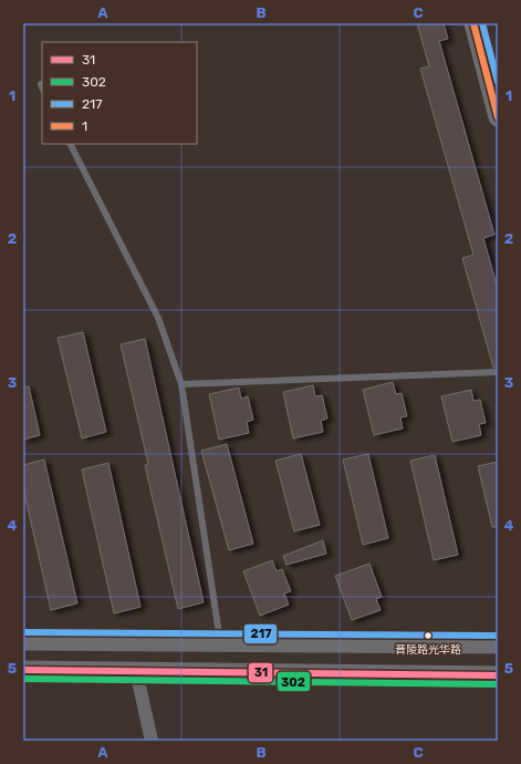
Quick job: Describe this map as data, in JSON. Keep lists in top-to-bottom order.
{
  "places": ["晋陵路光华路"],
  "lines": [
    "transit line 217",
    "transit line 1",
    "transit line 31",
    "transit line 302"
  ],
  "legend": [
    "31",
    "302",
    "217",
    "1"
  ],
  "grid": {
    "columns": ["A", "B", "C"],
    "rows": [
      "1",
      "2",
      "3",
      "4",
      "5"
    ]
  }
}
